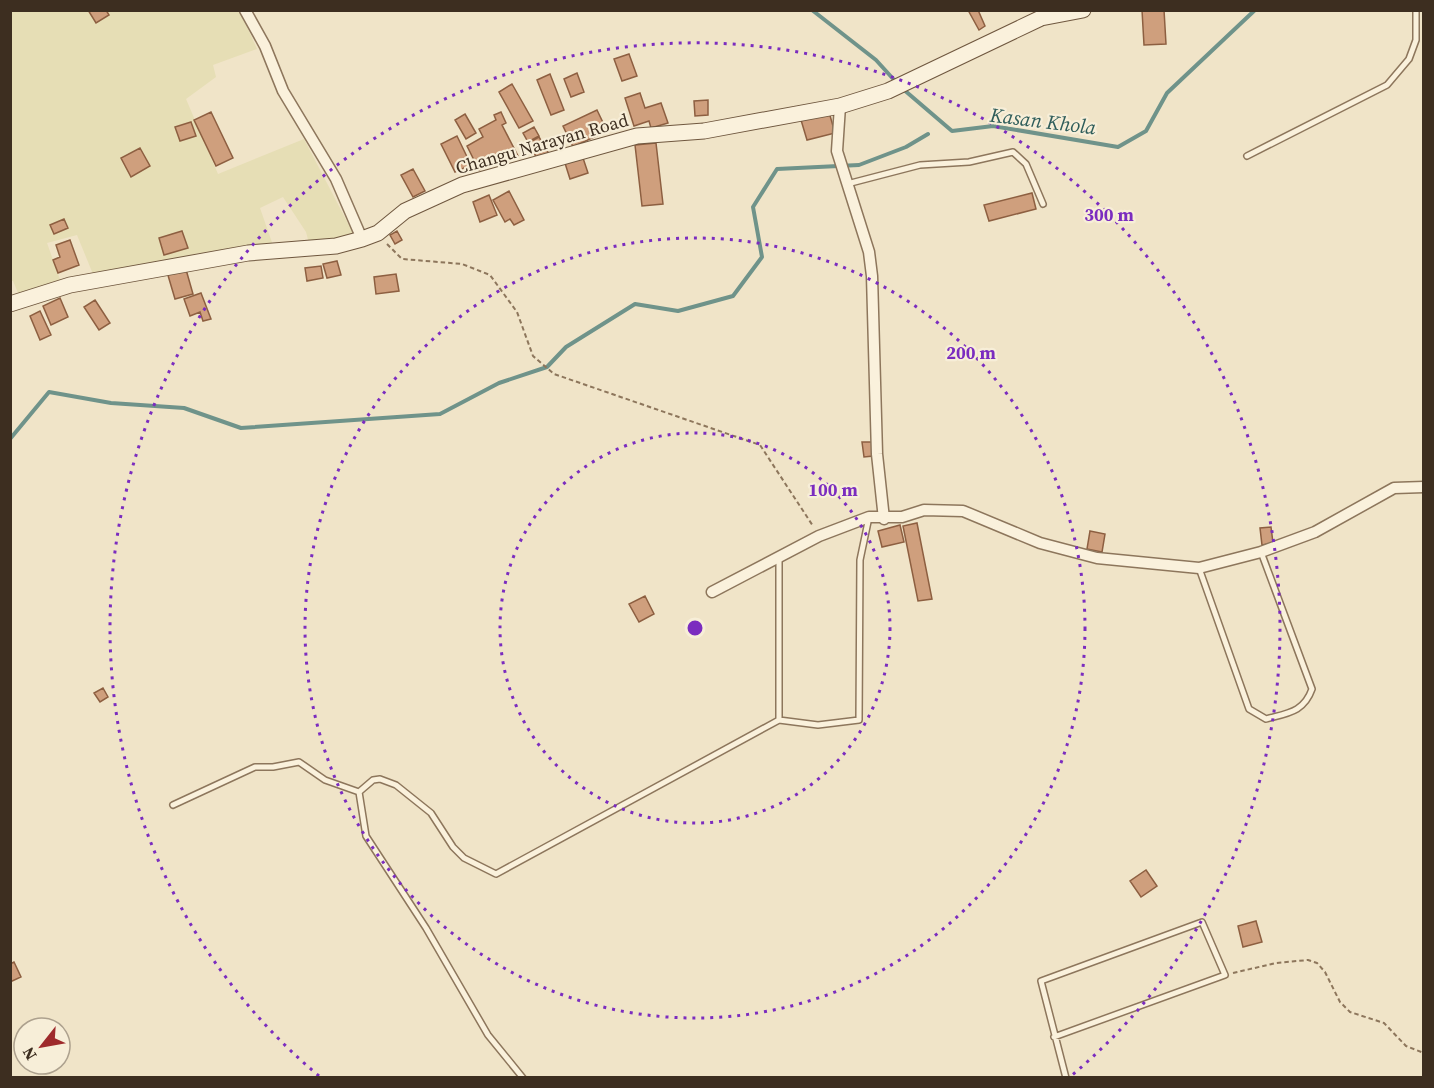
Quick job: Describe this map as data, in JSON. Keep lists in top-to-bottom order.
{
  "streets": {
    "main road": ["Changu Narayan Road"]
  },
  "water": ["Kasan Khola"],
  "north": "bottom left",
  "rings": ["300 m", "200 m", "100 m"]
}
